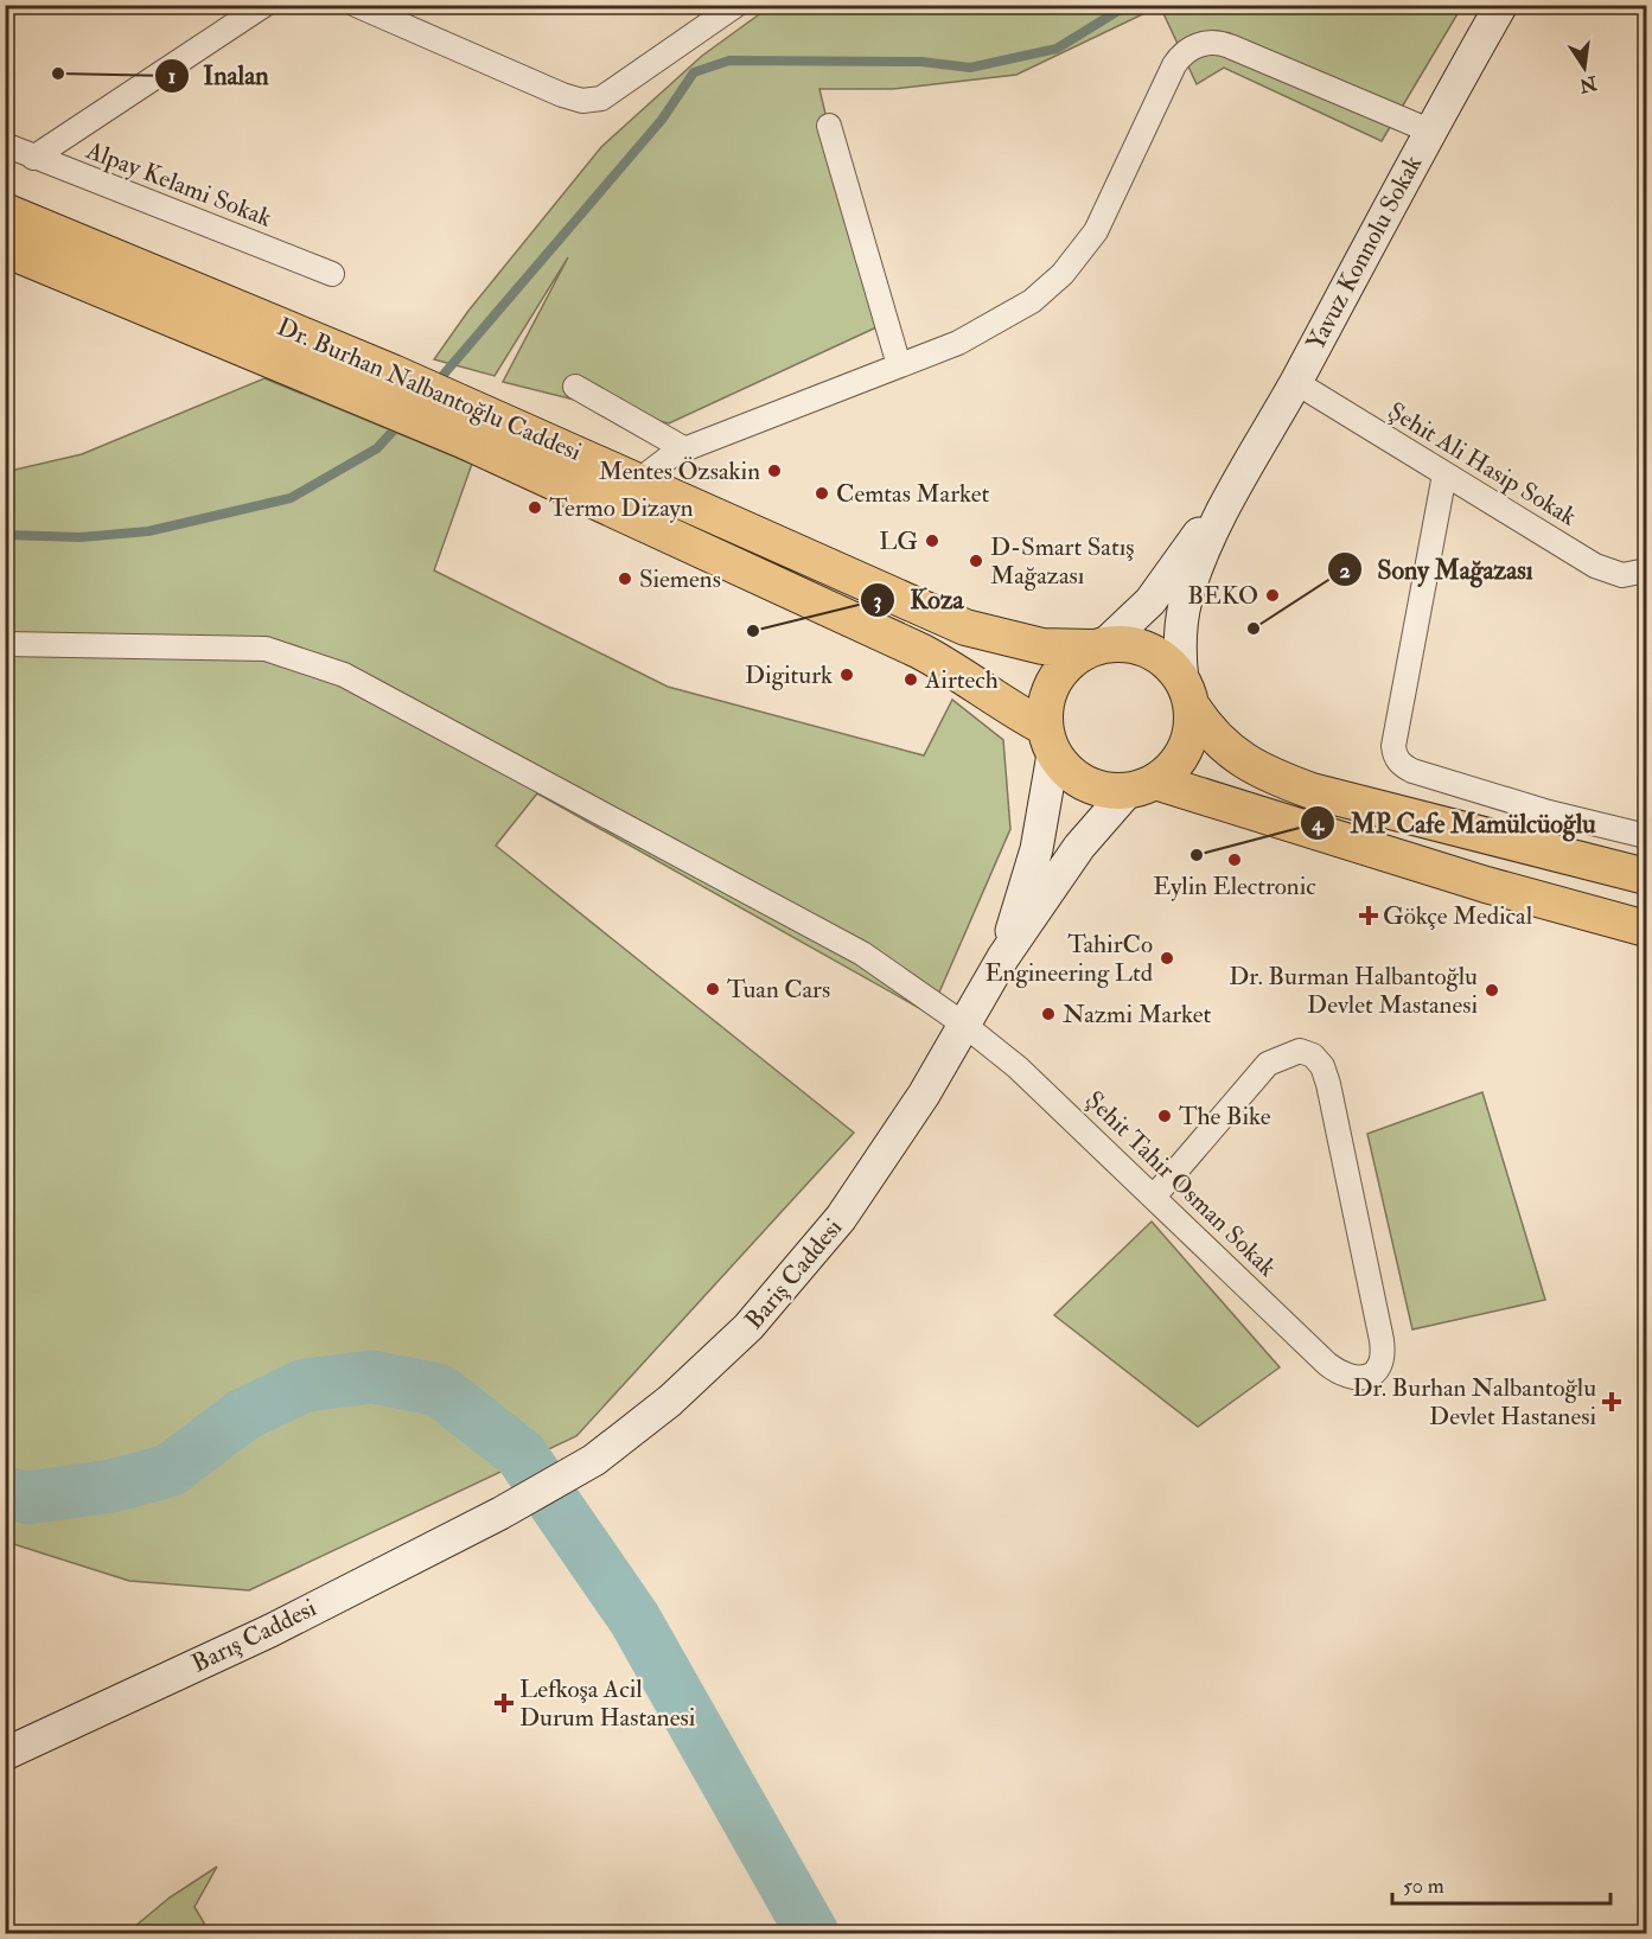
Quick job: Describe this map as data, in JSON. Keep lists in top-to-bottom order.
{
  "streets": {
    "main road": ["Dr. Burhan Nalbantoğlu Caddesi"],
    "street": [
      "Alpay Kelami Sokak",
      "Yavuz Konnolu Sokak",
      "Şehit Ali Hasip Sokak",
      "Şehit Tahir Osman Sokak",
      "Bariş Caddesi",
      "Barış Caddesi"
    ]
  },
  "crossings": [
    ["Yavuz Konnolu Sokak", "Dr. Burhan Nalbantoğlu Caddesi"],
    ["Yavuz Konnolu Sokak", "Şehit Ali Hasip Sokak"],
    ["Yavuz Konnolu Sokak", "Bariş Caddesi"],
    ["Dr. Burhan Nalbantoğlu Caddesi", "Bariş Caddesi"],
    ["Şehit Tahir Osman Sokak", "Bariş Caddesi"],
    ["Bariş Caddesi", "Barış Caddesi"]
  ],
  "places": {
    "other": [
      "Inalan",
      "Mentes Özsakin",
      "Cemtas Market",
      "Termo Dizayn",
      "LG",
      "D-Smart Satış Mağazası",
      "Siemens",
      "BEKO",
      "Sony Mağazası",
      "Koza",
      "Digiturk",
      "Airtech",
      "MP Cafe Mamülcüoğlu",
      "Eylin Electronic",
      "TahirCo Engineering Ltd",
      "Tuan Cars",
      "Dr. Burman Halbantoğlu Devlet Mastanesi",
      "Nazmi Market",
      "The Bike"
    ],
    "health": ["Gökçe Medical", "Dr. Burhan Nalbantoğlu Devlet Hastanesi", "Lefkoşa Acil Durum Hastanesi"]
  },
  "scale_bar": "50 m",
  "north": "bottom"
}
